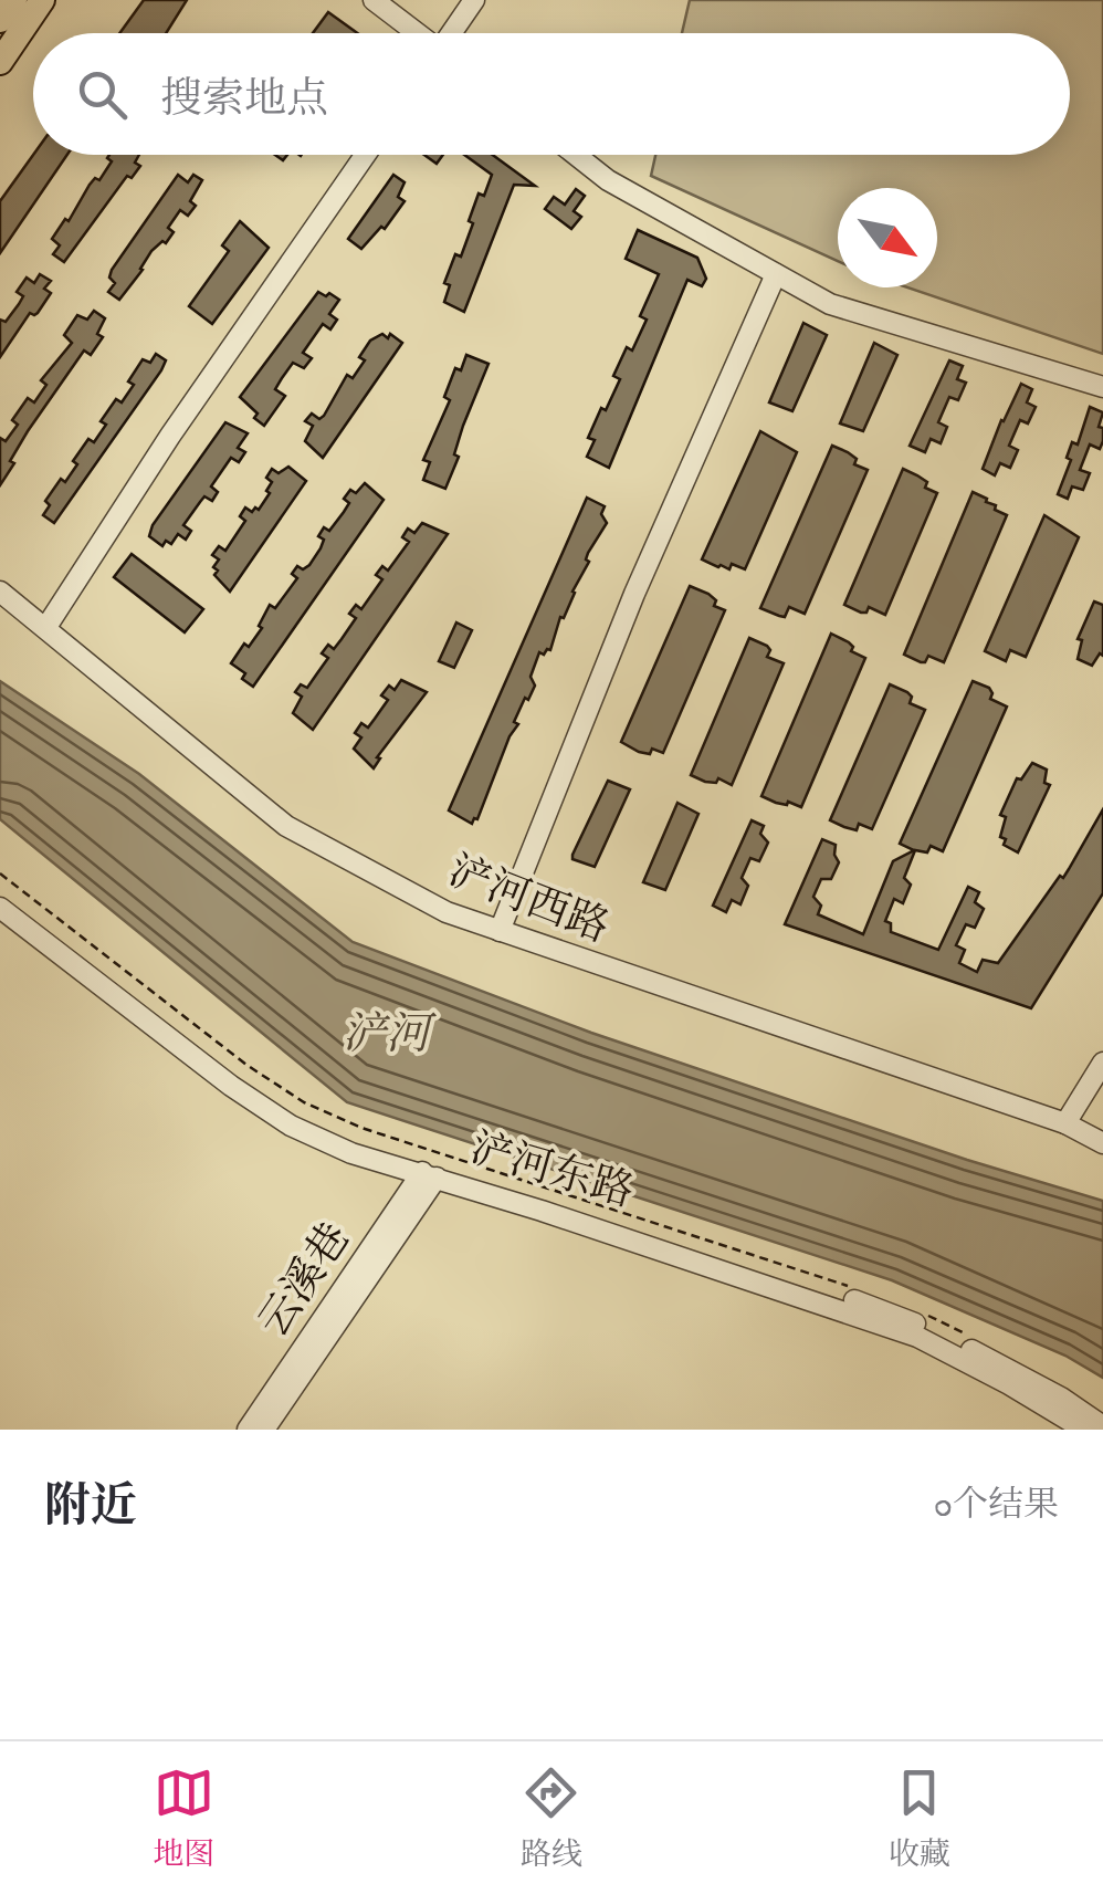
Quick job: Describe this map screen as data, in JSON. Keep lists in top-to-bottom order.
{
  "streets": {
    "street": ["浐河西路", "浐河东路", "云溪巷"]
  },
  "crossings": [
    ["浐河东路", "云溪巷"]
  ],
  "water": ["浐河"],
  "north": "bottom right",
  "page": {
    "search": "搜索地点",
    "heading": ["附近", "0个结果"],
    "nav": ["地图", "路线", "收藏"]
  }
}
